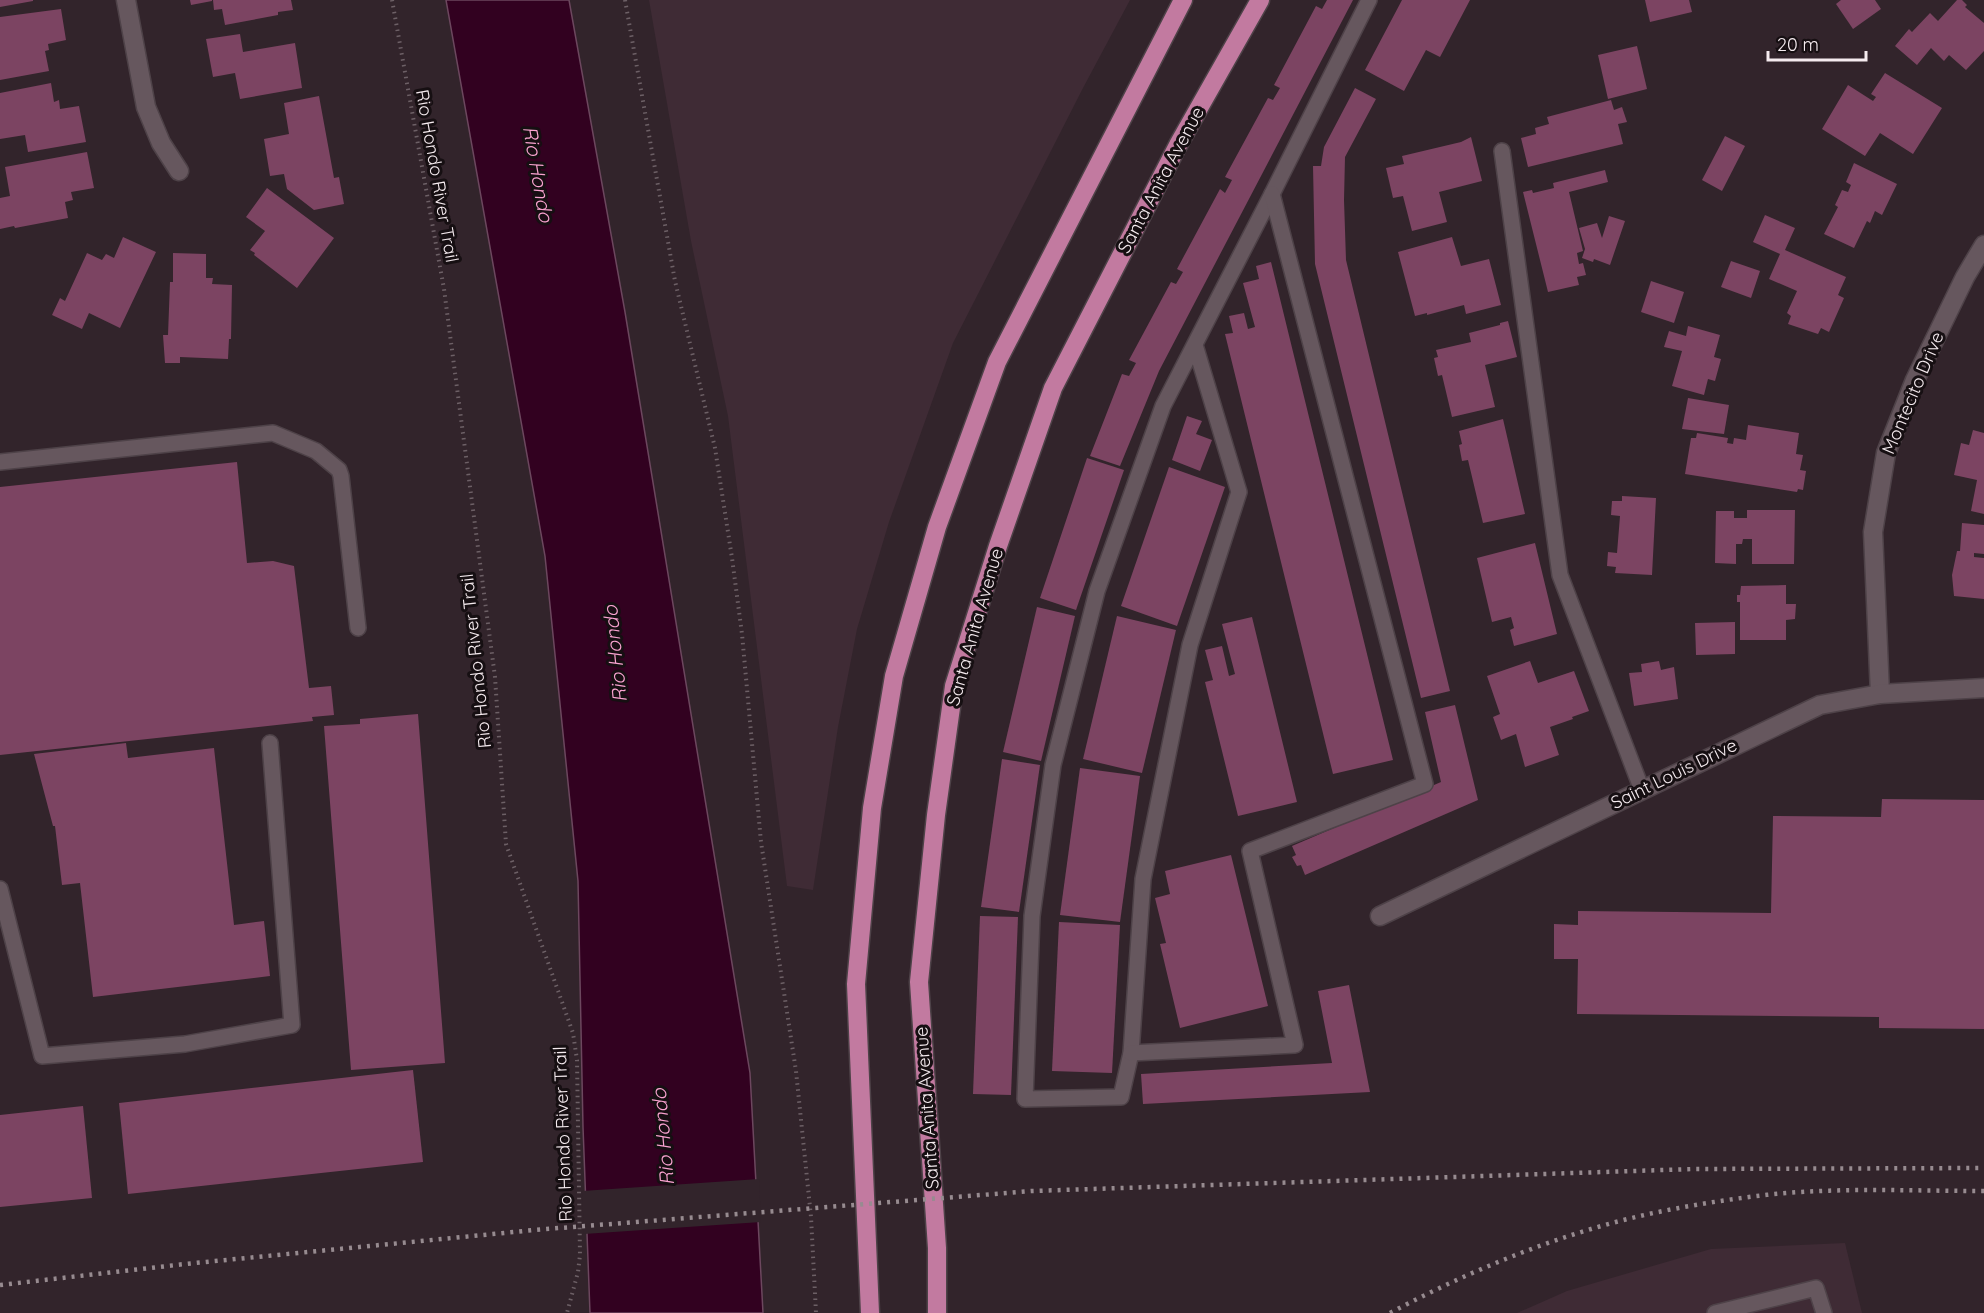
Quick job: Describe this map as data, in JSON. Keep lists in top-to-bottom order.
{
  "streets": {
    "main road": ["Santa Anita Avenue"],
    "street": ["Montecito Drive", "Saint Louis Drive"],
    "path": ["Rio Hondo River Trail"]
  },
  "crossings": [
    ["Montecito Drive", "Saint Louis Drive"]
  ],
  "water": ["Rio Hondo"],
  "scale_bar": "20 m"
}
